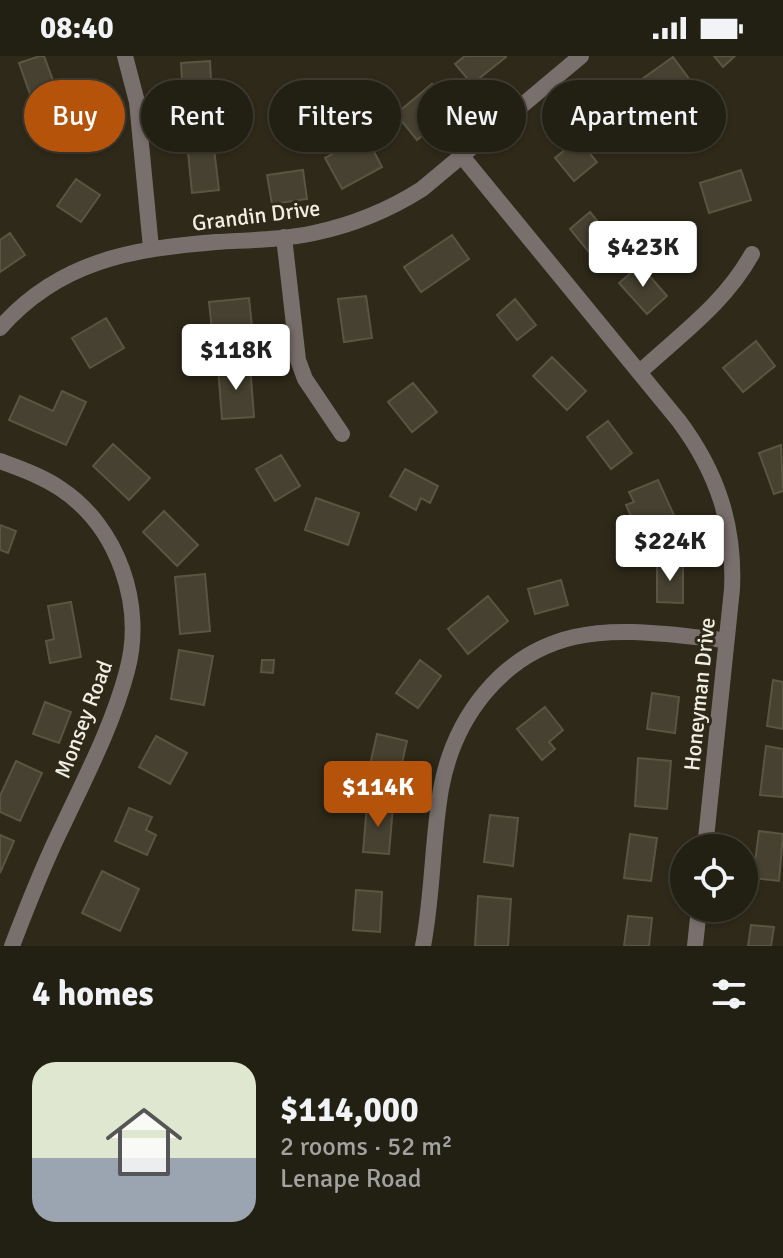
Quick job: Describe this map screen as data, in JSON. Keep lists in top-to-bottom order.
{
  "streets": {
    "street": ["Grandin Drive", "Honeyman Drive", "Monsey Road"]
  },
  "crossings": [
    ["Grandin Drive", "Honeyman Drive"]
  ],
  "page": {
    "status": "08:40",
    "chip": [
      "Buy",
      "Rent",
      "Filters",
      "New",
      "Apartment"
    ],
    "price": [
      "$423K",
      "$118K",
      "$224K",
      "$114K"
    ],
    "heading": "4 homes",
    "list": [
      {
        "name": "$114,000",
        "note": "2 rooms · 52 m² · Lenape Road"
      }
    ]
  }
}
